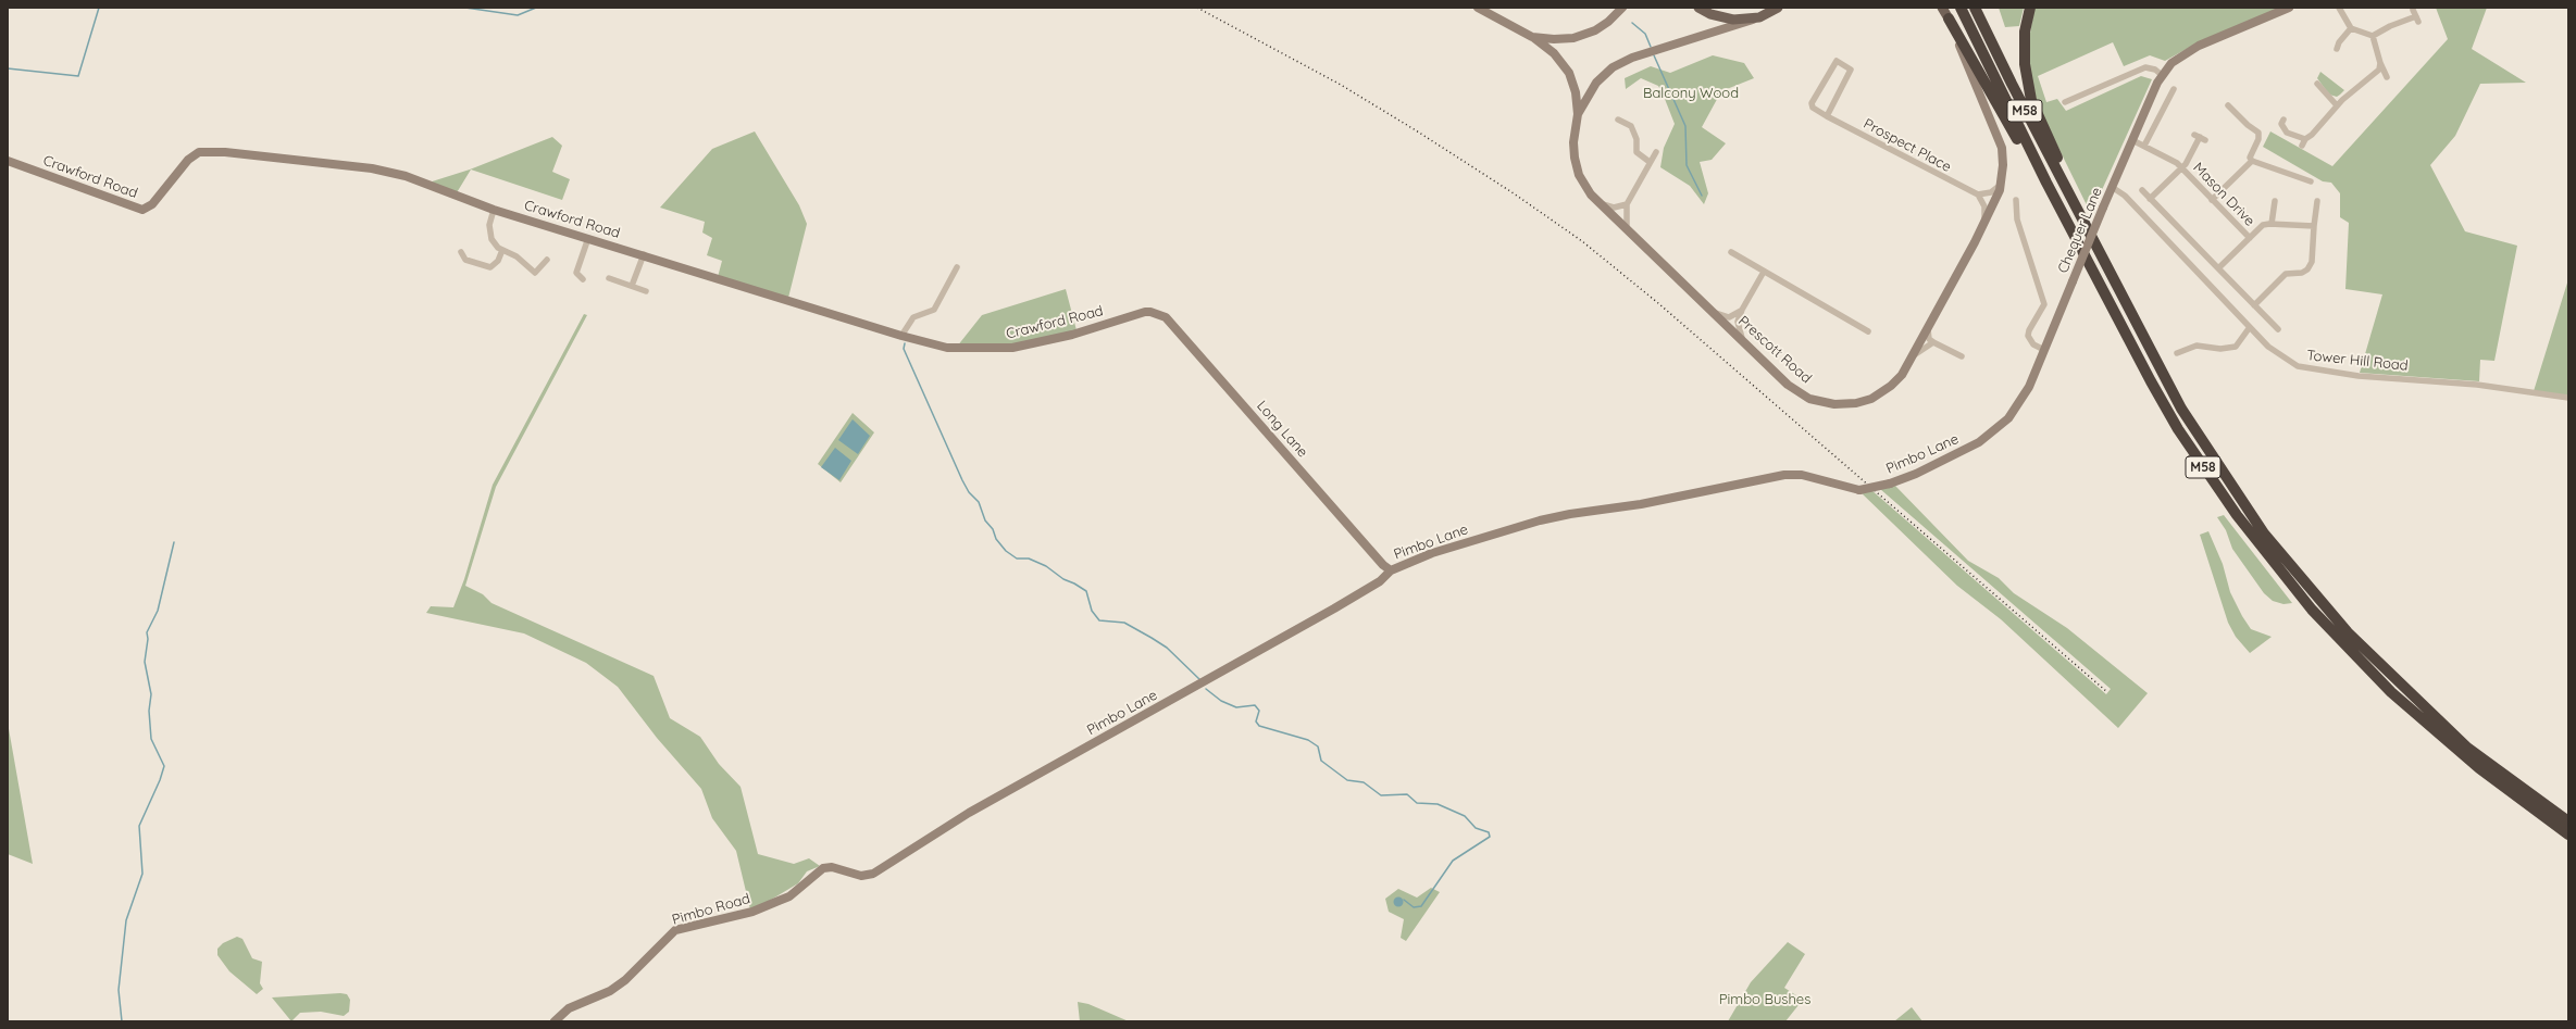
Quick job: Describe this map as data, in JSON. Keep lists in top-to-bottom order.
{
  "streets": {
    "highway": ["M58"],
    "main road": ["Prescott Road"],
    "street": [
      "Prospect Place",
      "Crawford Road",
      "Mason Drive",
      "Chequer Lane",
      "Tower Hill Road",
      "Long Lane",
      "Pimbo Lane",
      "Pimbo Road"
    ]
  },
  "crossings": [
    ["Crawford Road", "Long Lane"],
    ["Mason Drive", "Chequer Lane"],
    ["Chequer Lane", "Tower Hill Road"],
    ["Chequer Lane", "Pimbo Lane"],
    ["Long Lane", "Pimbo Lane"],
    ["Pimbo Lane", "Pimbo Road"]
  ],
  "parks": ["Balcony Wood", "Pimbo Bushes"]
}
